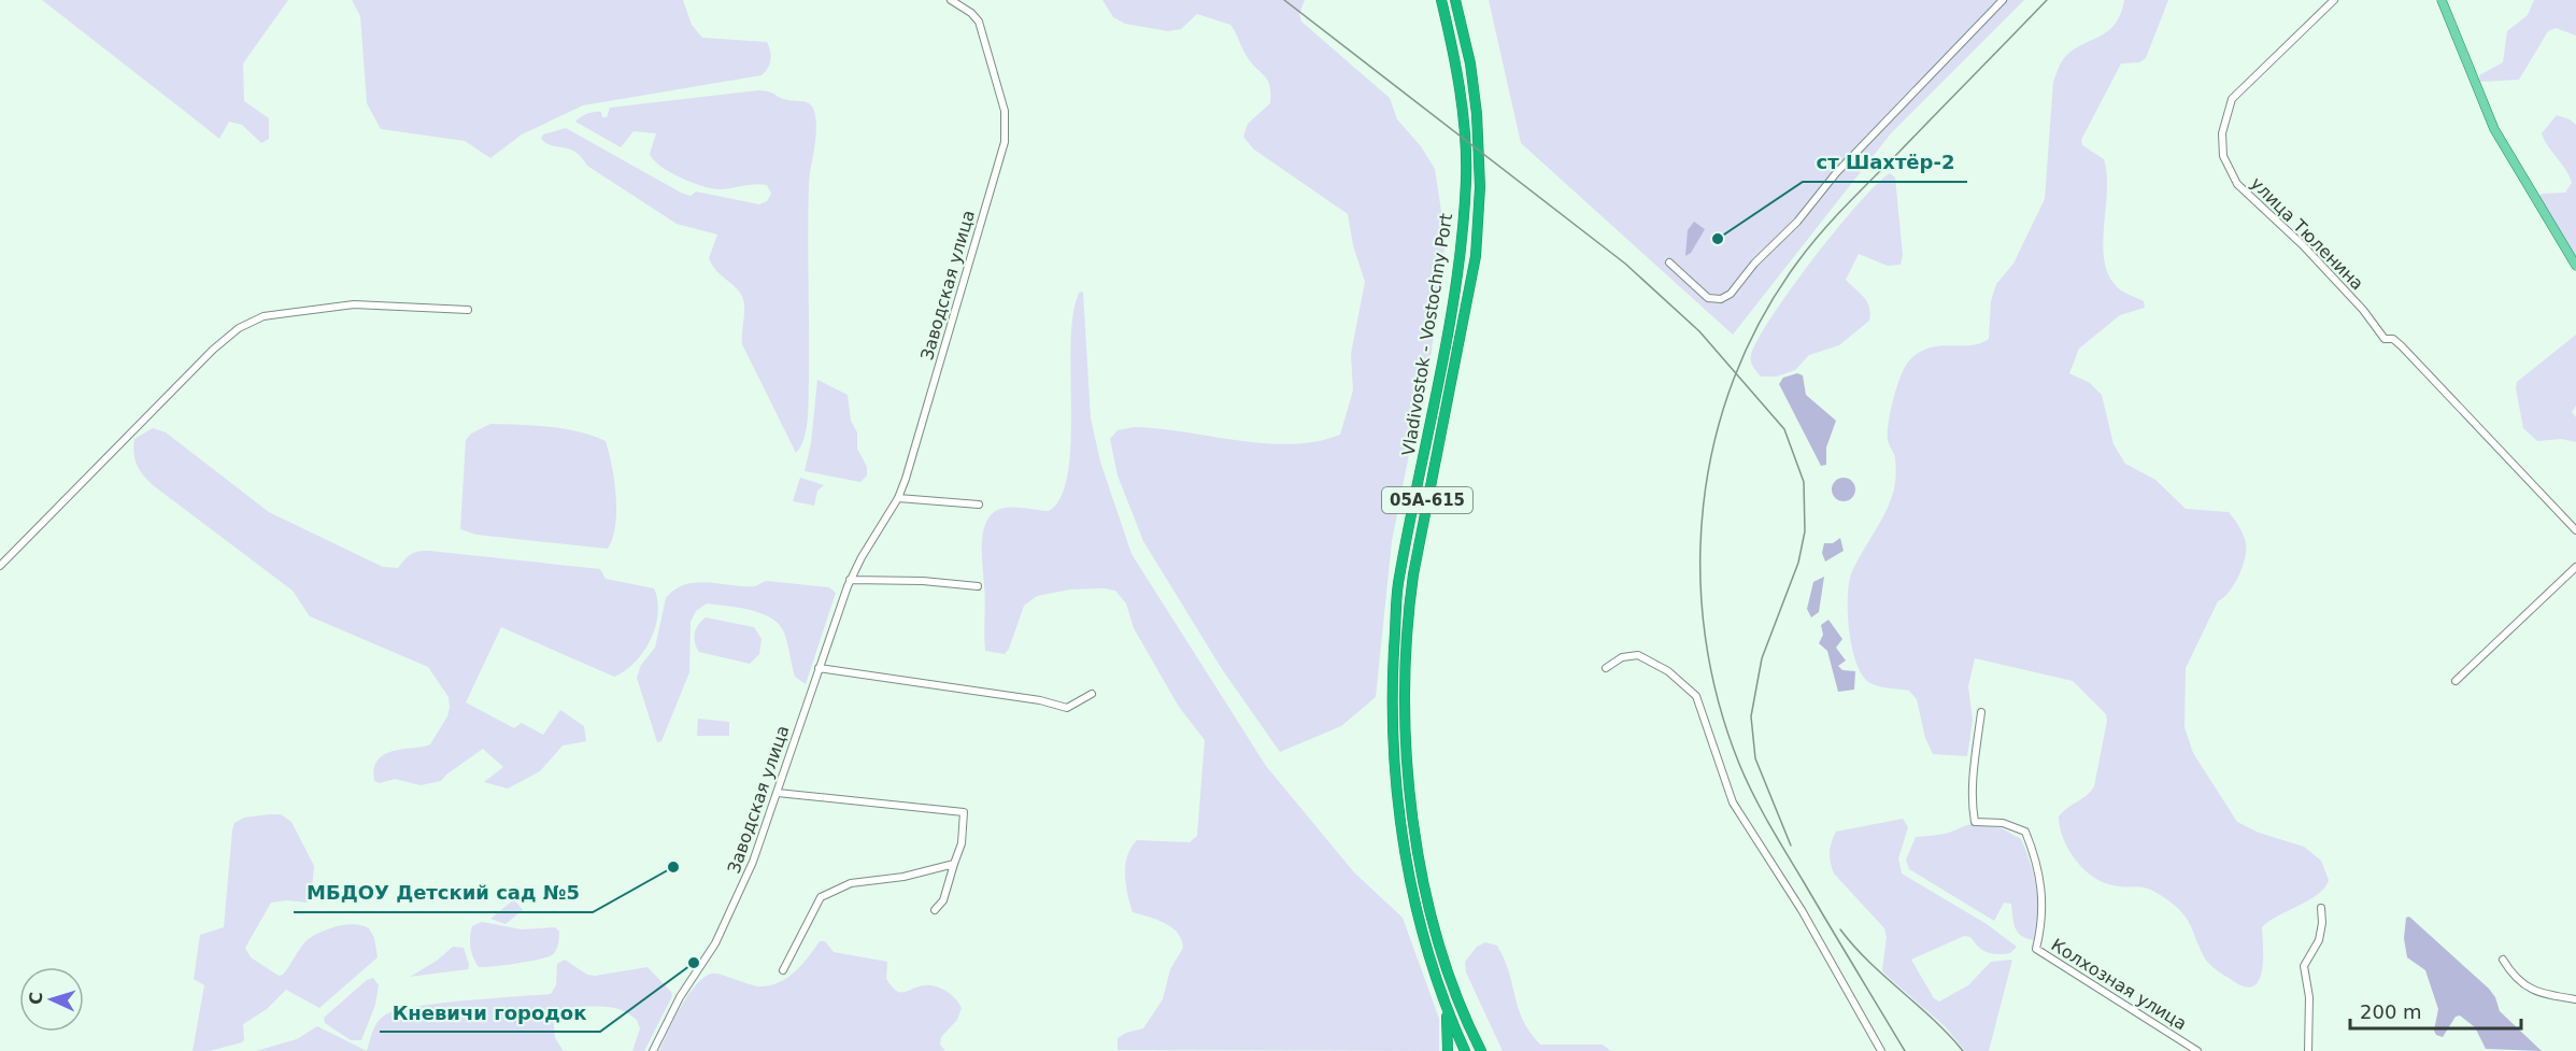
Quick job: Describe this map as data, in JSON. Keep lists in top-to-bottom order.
{
  "streets": {
    "highway": ["Vladivostok - Vostochny Port", "05А-615"],
    "street": ["улица Тюленина", "Заводская улица", "Колхозная улица"]
  },
  "places": ["ст Шахтёр-2", "МБДОУ Детский сад №5", "Кневичи городок"],
  "scale_bar": "200 m",
  "north": "left"
}
